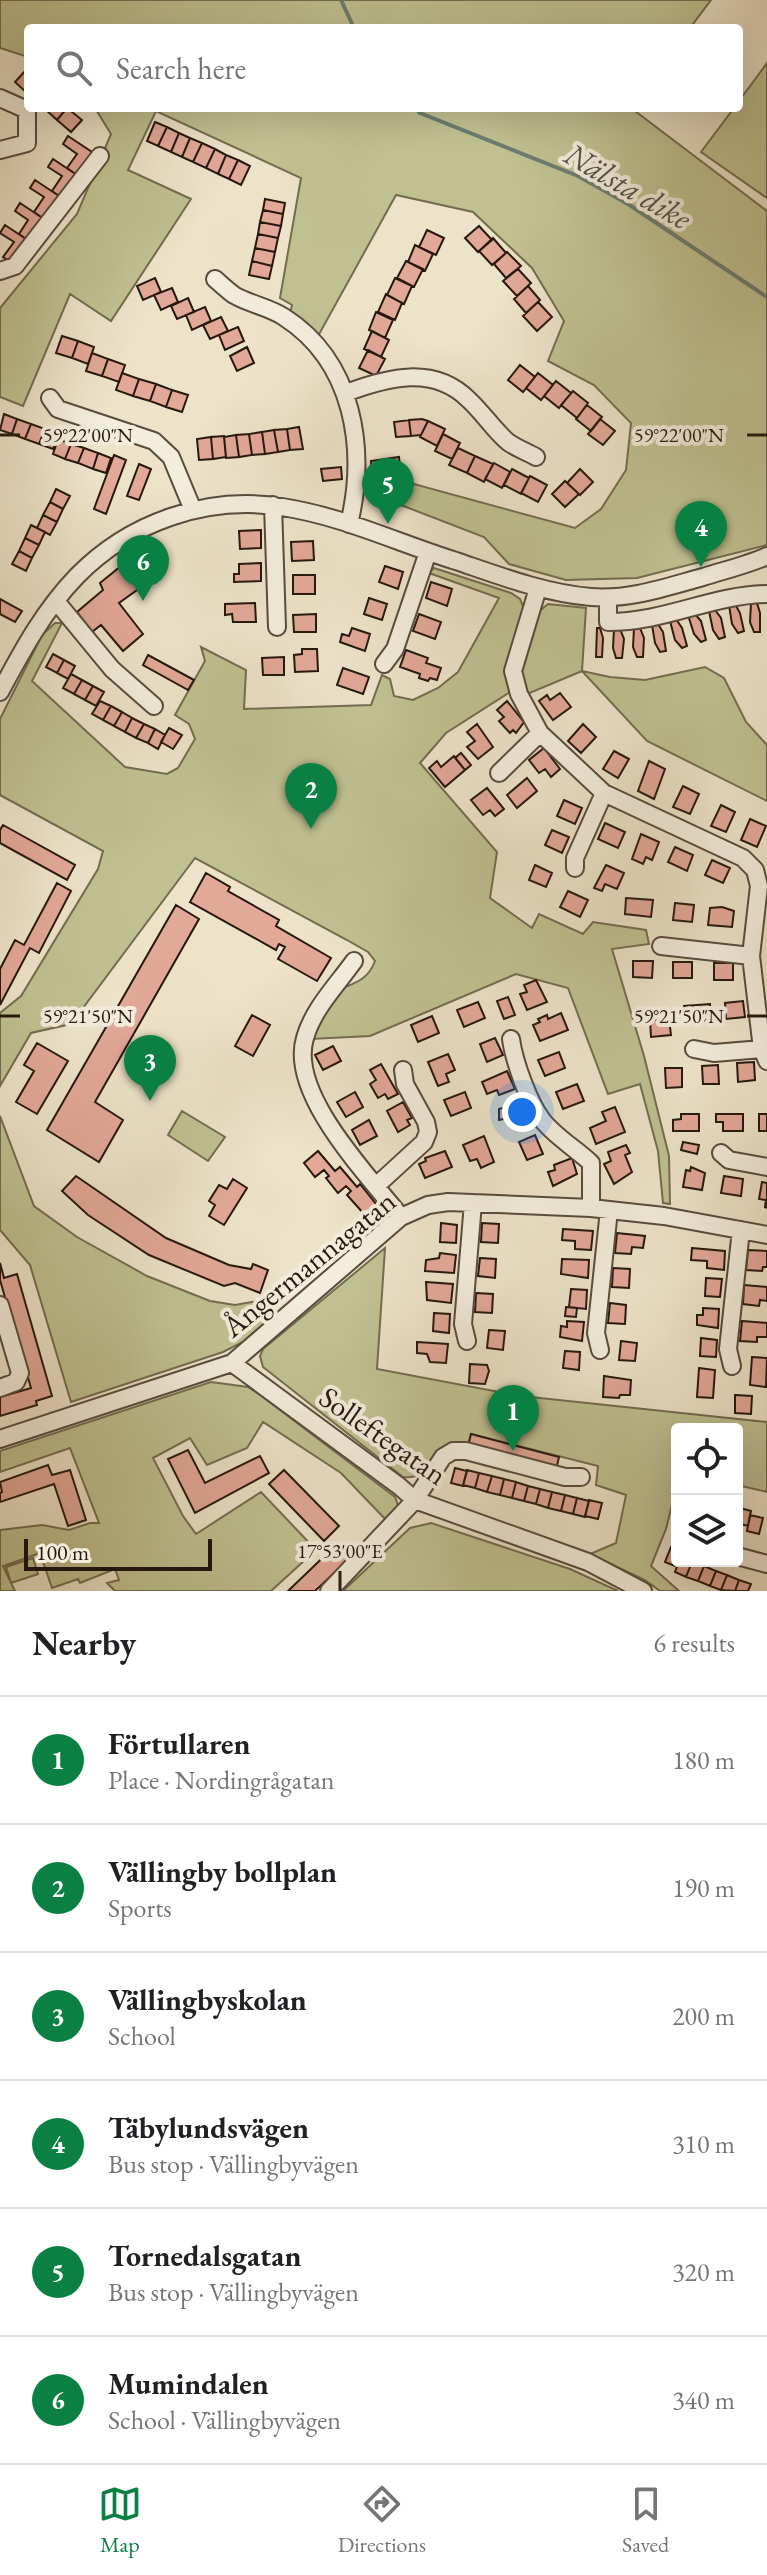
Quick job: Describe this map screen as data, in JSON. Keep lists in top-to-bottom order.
{
  "streets": {
    "street": ["Ångermannagatan", "Solleftegatan"]
  },
  "crossings": [
    ["Ångermannagatan", "Solleftegatan"]
  ],
  "water": ["Nälsta dike"],
  "scale_bar": "100 m",
  "page": {
    "search": "Search here",
    "pins": [
      "5",
      "4",
      "6",
      "2",
      "3",
      "1"
    ],
    "scale": "100 m",
    "heading": ["Nearby", "6 results"],
    "list": [
      {
        "mark": "1",
        "name": "Förtullaren",
        "note": "Place · Nordingrågatan",
        "value": "180 m"
      },
      {
        "mark": "2",
        "name": "Vällingby bollplan",
        "note": "Sports",
        "value": "190 m"
      },
      {
        "mark": "3",
        "name": "Vällingbyskolan",
        "note": "School",
        "value": "200 m"
      },
      {
        "mark": "4",
        "name": "Täbylundsvägen",
        "note": "Bus stop · Vällingbyvägen",
        "value": "310 m"
      },
      {
        "mark": "5",
        "name": "Tornedalsgatan",
        "note": "Bus stop · Vällingbyvägen",
        "value": "320 m"
      },
      {
        "mark": "6",
        "name": "Mumindalen",
        "note": "School · Vällingbyvägen",
        "value": "340 m"
      }
    ],
    "nav": ["Map", "Directions", "Saved"]
  },
  "coordinates": ["59°22'00\"N", "59°21'50\"N", "17°53'00\"E"]
}
